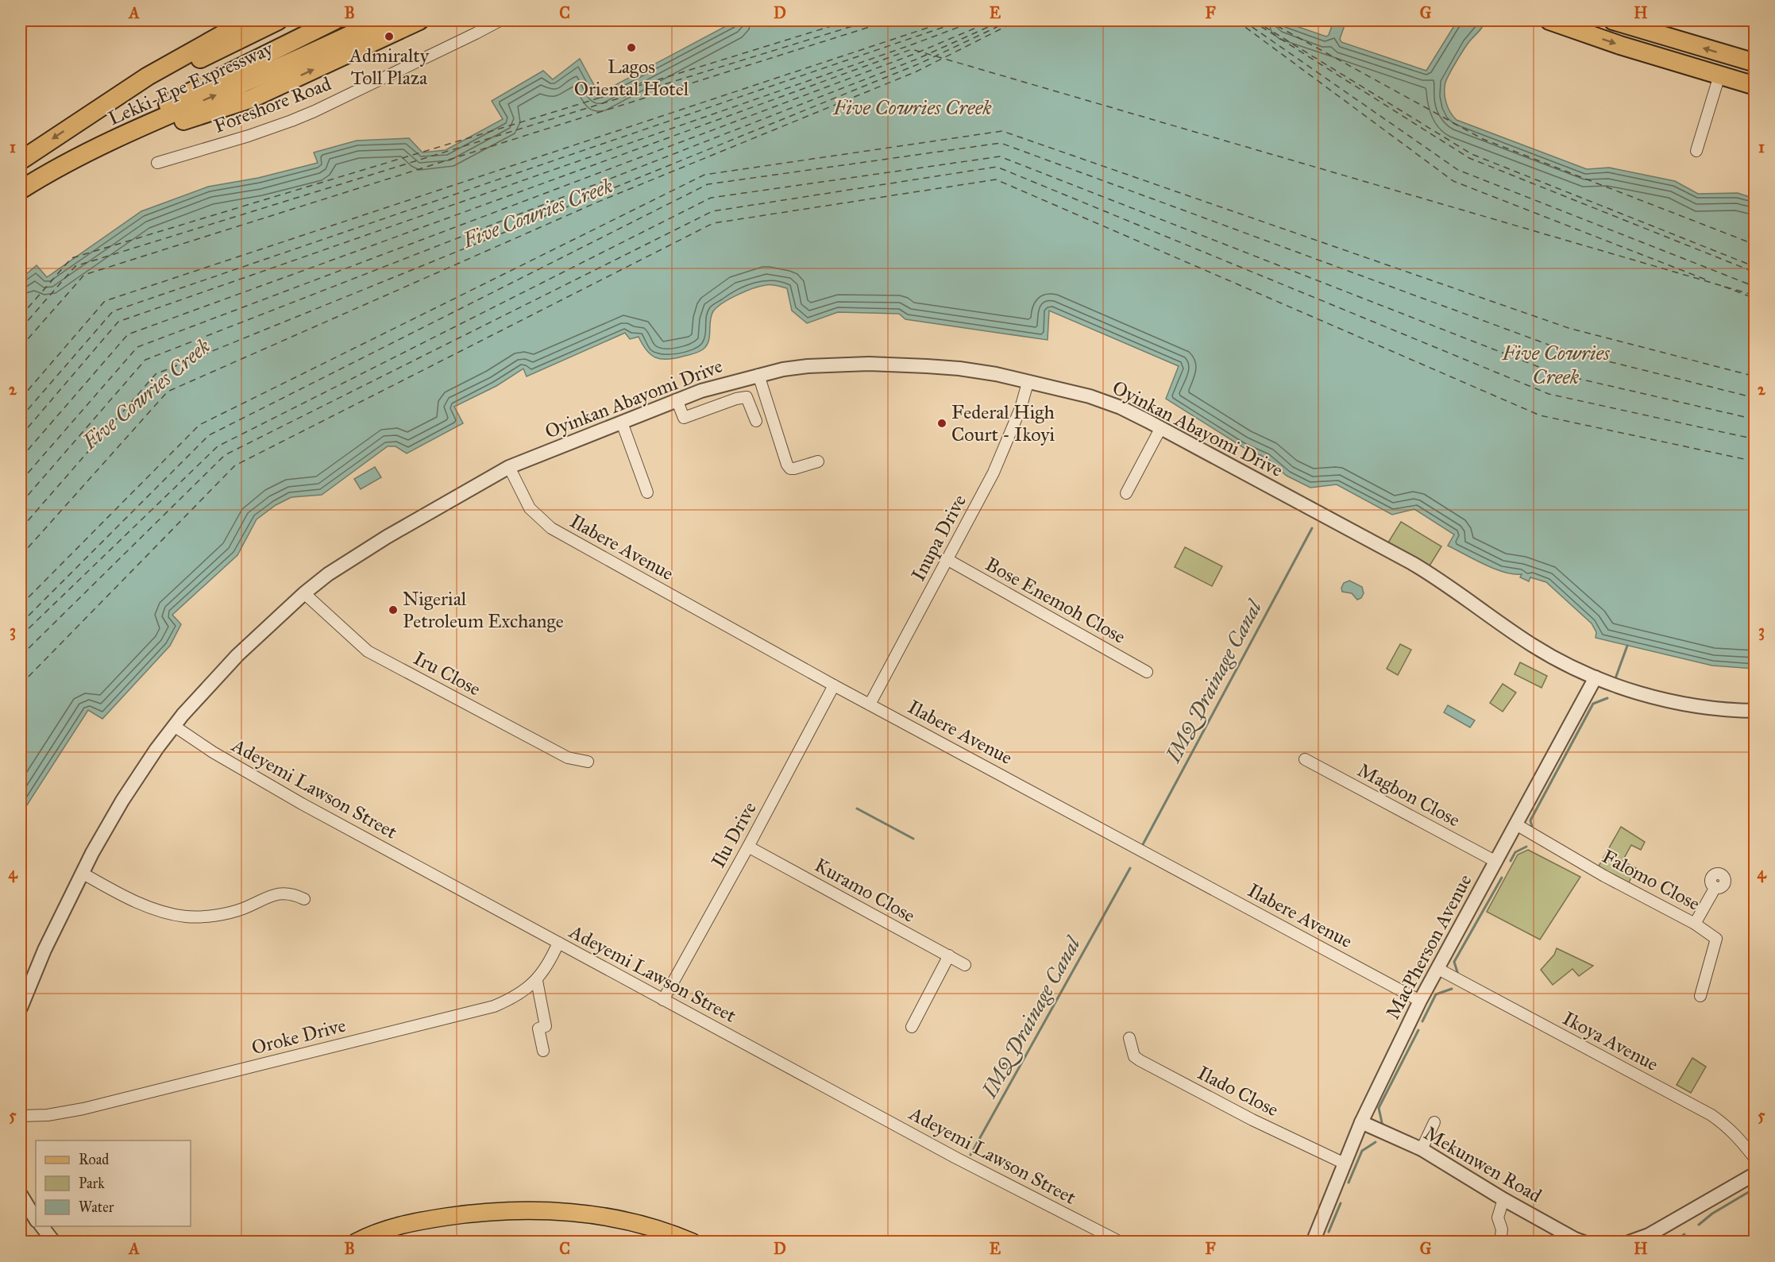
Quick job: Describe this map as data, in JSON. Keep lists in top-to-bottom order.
{
  "streets": {
    "highway": ["Lekki-Epe Expressway"],
    "street": [
      "Foreshore Road",
      "Oyinkan Abayomi Drive",
      "Inupa Drive",
      "Ilabere Avenue",
      "Bose Enemoh Close",
      "Iru Close",
      "Adeyemi Lawson Street",
      "Magbon Close",
      "Ilu Drive",
      "Falomo Close",
      "Kuramo Close",
      "MacPherson Avenue",
      "Oroke Drive",
      "Ikoya Avenue",
      "Ilado Close",
      "Mekunwen Road"
    ]
  },
  "crossings": [
    ["Oyinkan Abayomi Drive", "Inupa Drive"],
    ["Oyinkan Abayomi Drive", "Ilabere Avenue"],
    ["Oyinkan Abayomi Drive", "Iru Close"],
    ["Oyinkan Abayomi Drive", "Adeyemi Lawson Street"],
    ["Oyinkan Abayomi Drive", "MacPherson Avenue"],
    ["Inupa Drive", "Ilabere Avenue"],
    ["Inupa Drive", "Bose Enemoh Close"],
    ["Ilabere Avenue", "Ilu Drive"],
    ["Ilabere Avenue", "MacPherson Avenue"],
    ["Adeyemi Lawson Street", "Ilu Drive"],
    ["Adeyemi Lawson Street", "Oroke Drive"],
    ["Magbon Close", "MacPherson Avenue"],
    ["Ilu Drive", "Kuramo Close"],
    ["Falomo Close", "MacPherson Avenue"],
    ["MacPherson Avenue", "Ikoya Avenue"],
    ["MacPherson Avenue", "Ilado Close"],
    ["MacPherson Avenue", "Mekunwen Road"]
  ],
  "water": ["Five Cowries Creek", "IMQ Drainage Canal"],
  "places": [
    "Admiralty Toll Plaza",
    "Lagos Oriental Hotel",
    "Federal High Court - Ikoyi",
    "Nigerial Petroleum Exchange"
  ],
  "legend": ["Road", "Park", "Water"],
  "grid": {
    "columns": [
      "A",
      "B",
      "C",
      "D",
      "E",
      "F",
      "G",
      "H"
    ],
    "rows": [
      "1",
      "2",
      "3",
      "4",
      "5"
    ]
  }
}
